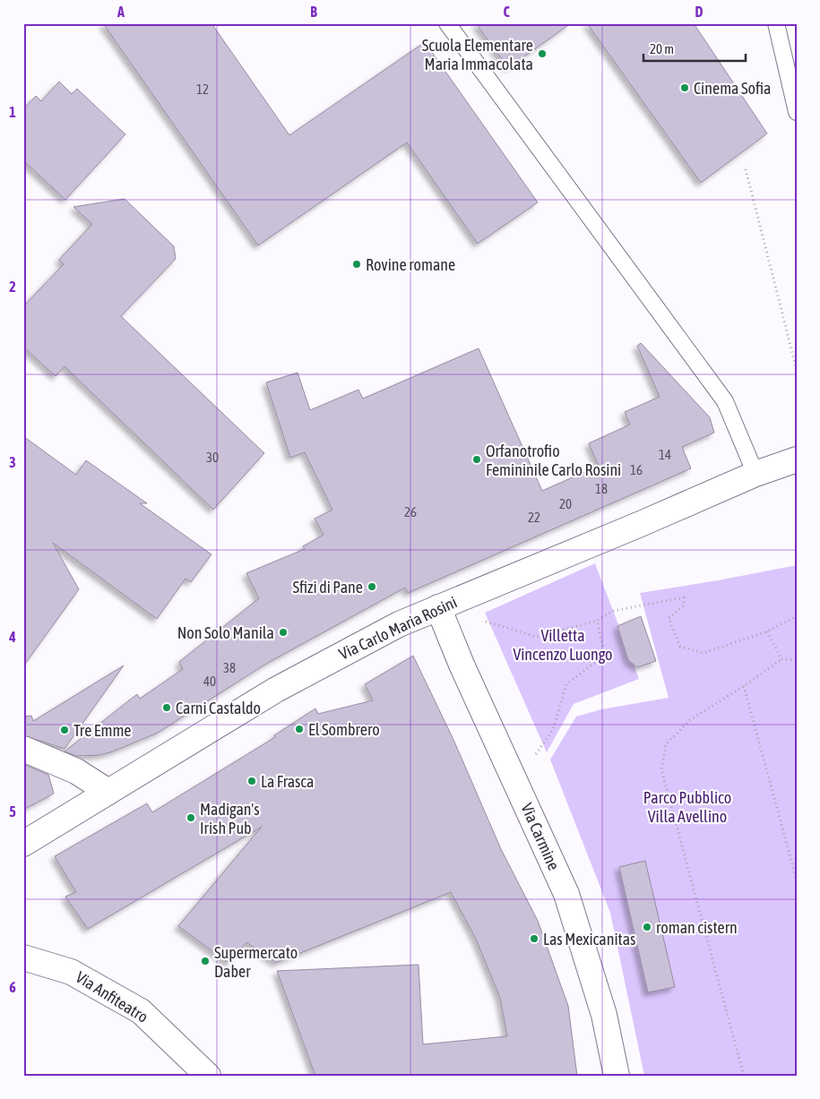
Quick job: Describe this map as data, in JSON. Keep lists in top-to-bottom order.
{
  "streets": {
    "street": ["Via Carlo Maria Rosini", "Via Carmine", "Via Anfiteatro"]
  },
  "crossings": [
    ["Via Carlo Maria Rosini", "Via Carmine"]
  ],
  "parks": ["Villetta Vincenzo Luongo", "Parco Pubblico Villa Avellino"],
  "places": [
    "Scuola Elementare Maria Immacolata",
    "Cinema Sofia",
    "Rovine romane",
    "Orfanotrofio Femininile Carlo Rosini",
    "Sfizi di Pane",
    "Non Solo Manila",
    "Carni Castaldo",
    "El Sombrero",
    "Tre Emme",
    "La Frasca",
    "Madigan's Irish Pub",
    "roman cistern",
    "Las Mexicanitas",
    "Supermercato Daber"
  ],
  "house_numbers": [
    "12",
    "14",
    "30",
    "16",
    "18",
    "20",
    "26",
    "22",
    "38",
    "40"
  ],
  "scale_bar": "20 m",
  "grid": {
    "columns": [
      "A",
      "B",
      "C",
      "D"
    ],
    "rows": [
      "1",
      "2",
      "3",
      "4",
      "5",
      "6"
    ]
  }
}
